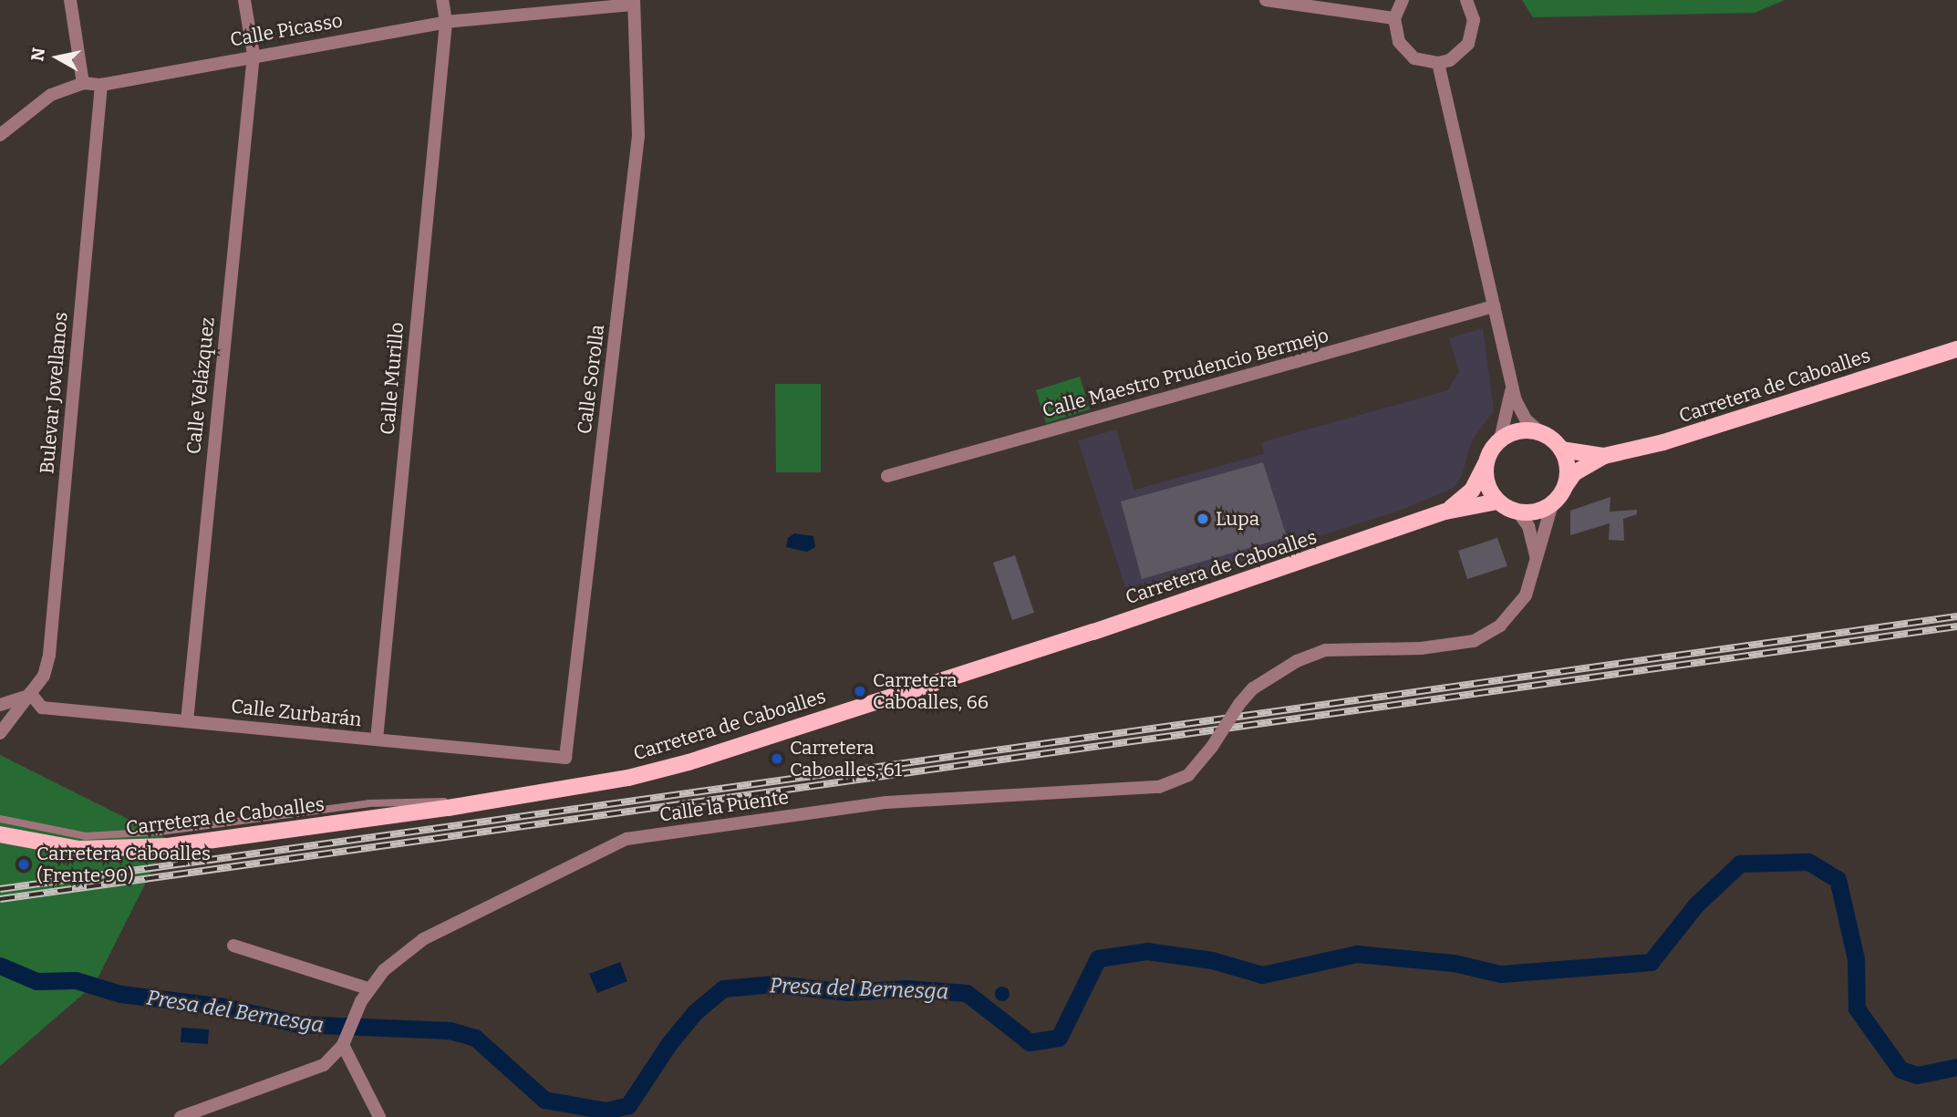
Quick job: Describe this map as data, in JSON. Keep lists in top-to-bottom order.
{
  "streets": {
    "main road": ["Carretera de Caboalles"],
    "street": [
      "Calle Picasso",
      "Calle Maestro Prudencio Bermejo",
      "Calle Murillo",
      "Calle Sorolla",
      "Calle Velázquez",
      "Bulevar Jovellanos",
      "Calle Zurbarán",
      "Calle la Puente"
    ]
  },
  "crossings": [
    ["Calle Picasso", "Calle Murillo"],
    ["Calle Picasso", "Calle Sorolla"],
    ["Calle Picasso", "Calle Velázquez"],
    ["Calle Picasso", "Bulevar Jovellanos"],
    ["Calle Murillo", "Calle Zurbarán"],
    ["Calle Sorolla", "Calle Zurbarán"],
    ["Calle Velázquez", "Calle Zurbarán"],
    ["Carretera de Caboalles", "Calle la Puente"],
    ["Bulevar Jovellanos", "Calle Zurbarán"]
  ],
  "water": ["Presa del Bernesga"],
  "places": [
    "Lupa",
    "Carretera Caboalles, 66",
    "Carretera Caboalles, 61",
    "Carretera Caboalles (Frente 90)"
  ],
  "north": "left"
}
